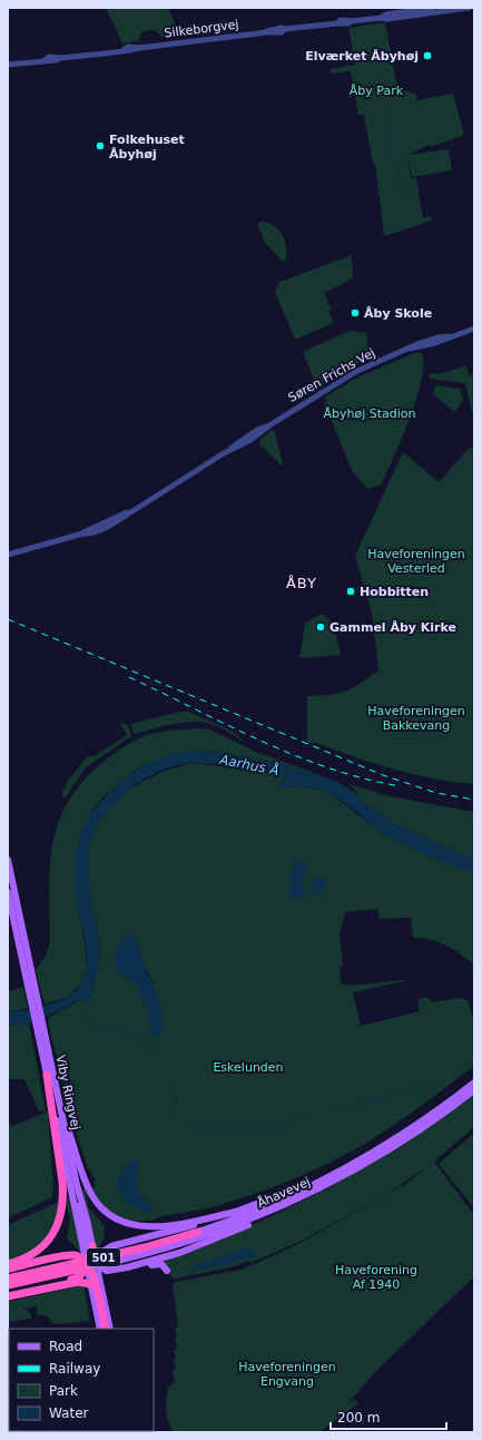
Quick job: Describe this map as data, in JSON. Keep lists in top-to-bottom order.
{
  "streets": {
    "highway": ["501"],
    "main road": ["Viby Ringvej", "Åhavevej"],
    "street": ["Silkeborgvej", "Søren Frichs Vej"]
  },
  "crossings": [
    ["Viby Ringvej", "Åhavevej"],
    ["Viby Ringvej", "501"],
    ["Åhavevej", "501"]
  ],
  "districts": ["ÅBY"],
  "water": ["Aarhus Å"],
  "parks": [
    "Åby Park",
    "Åbyhøj Stadion",
    "Haveforeningen Vesterled",
    "Haveforeningen Bakkevang",
    "Eskelunden",
    "Haveforening Af 1940",
    "Haveforeningen Engvang"
  ],
  "places": [
    "Elværket Åbyhøj",
    "Folkehuset Åbyhøj",
    "Åby Skole",
    "Hobbitten",
    "Gammel Åby Kirke"
  ],
  "legend": [
    "Road",
    "Railway",
    "Park",
    "Water"
  ],
  "scale_bar": "200 m"
}
